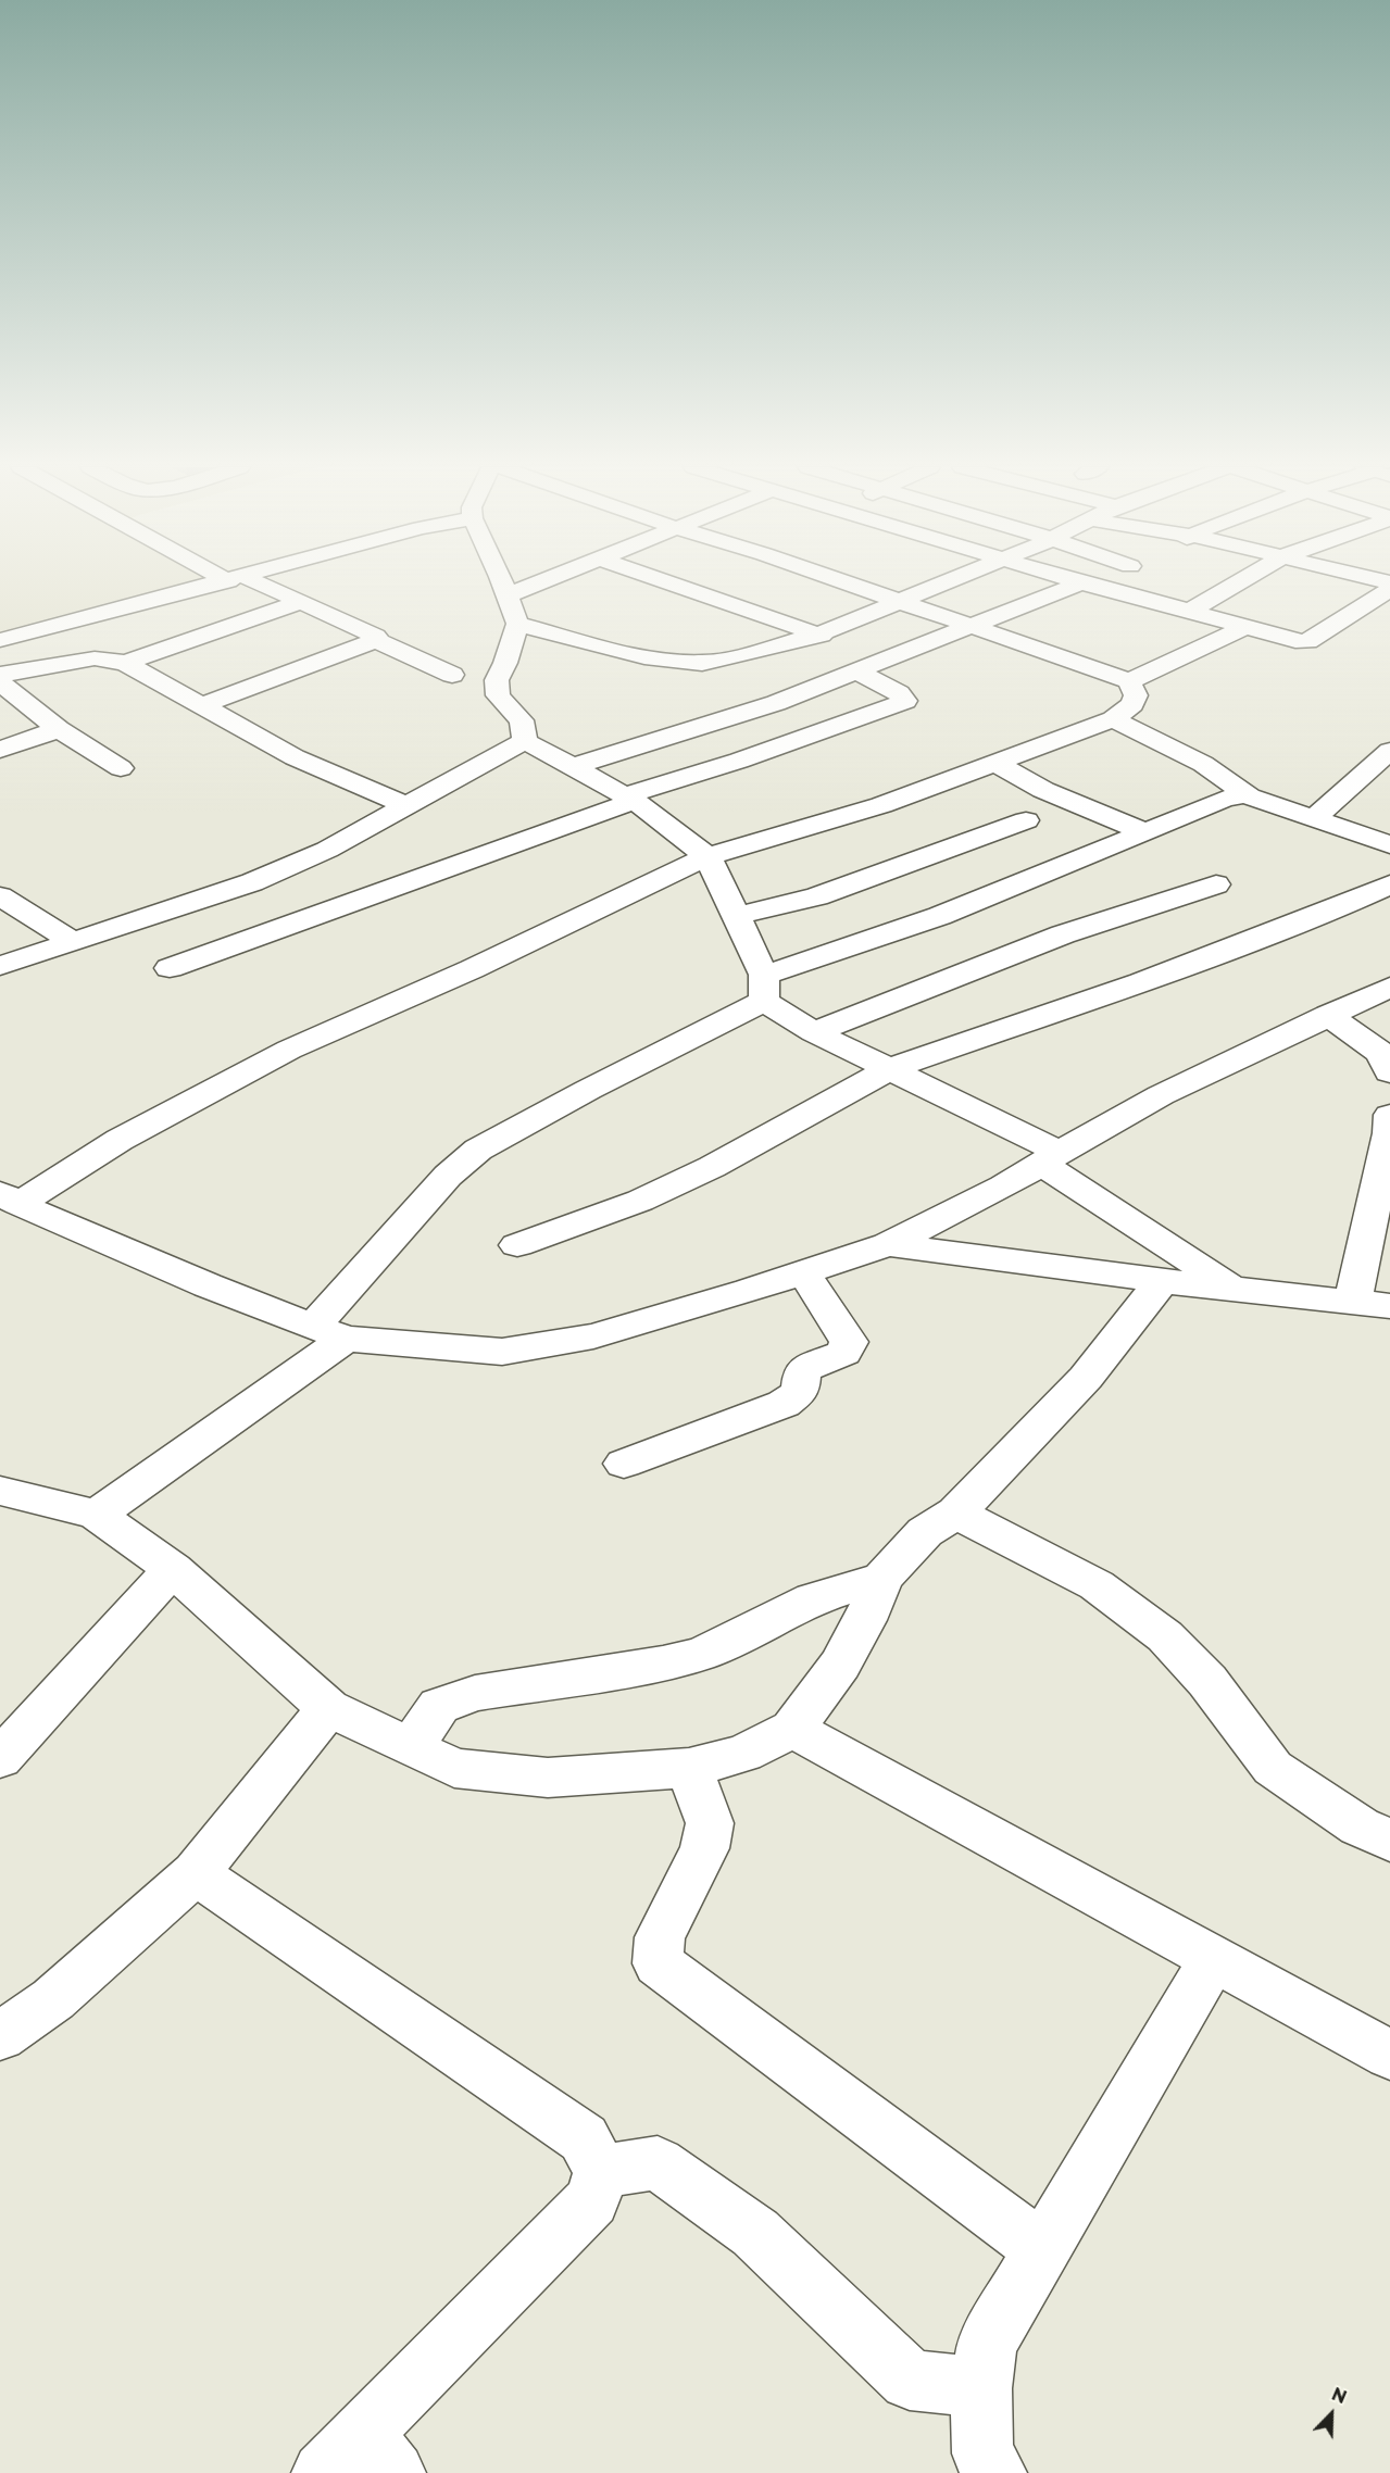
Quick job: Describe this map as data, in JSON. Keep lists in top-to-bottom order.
{
  "north": "top right"
}
